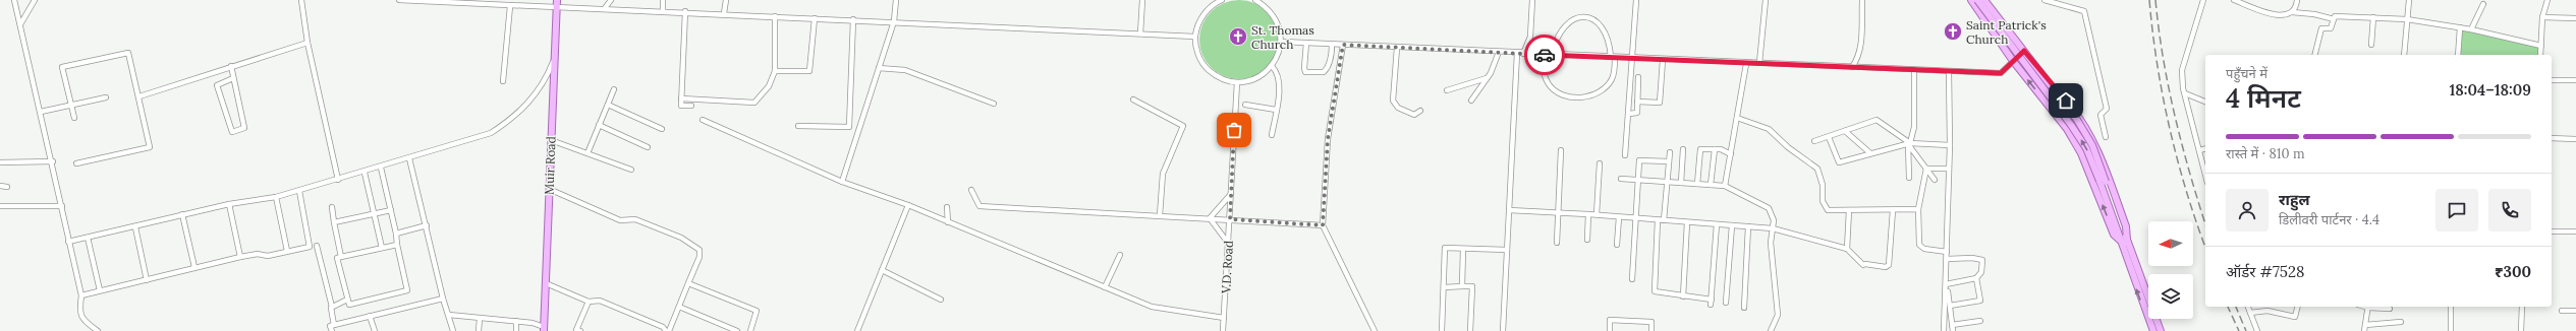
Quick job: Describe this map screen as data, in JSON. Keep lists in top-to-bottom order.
{
  "streets": {
    "main road": ["Muir Road"],
    "street": ["V.D. Road"]
  },
  "places": {
    "church": ["Saint Patrick's Church", "St. Thomas Church"]
  },
  "north": "left",
  "page": {
    "heading": ["4 मिनट", "पहुँचने में", "18:04–18:09"],
    "panel": [
      "राहुल",
      "डिलीवरी पार्टनर · 4.4",
      "ऑर्डर #7528",
      "₹300"
    ],
    "bar": "रास्ते में · 810 m"
  }
}
